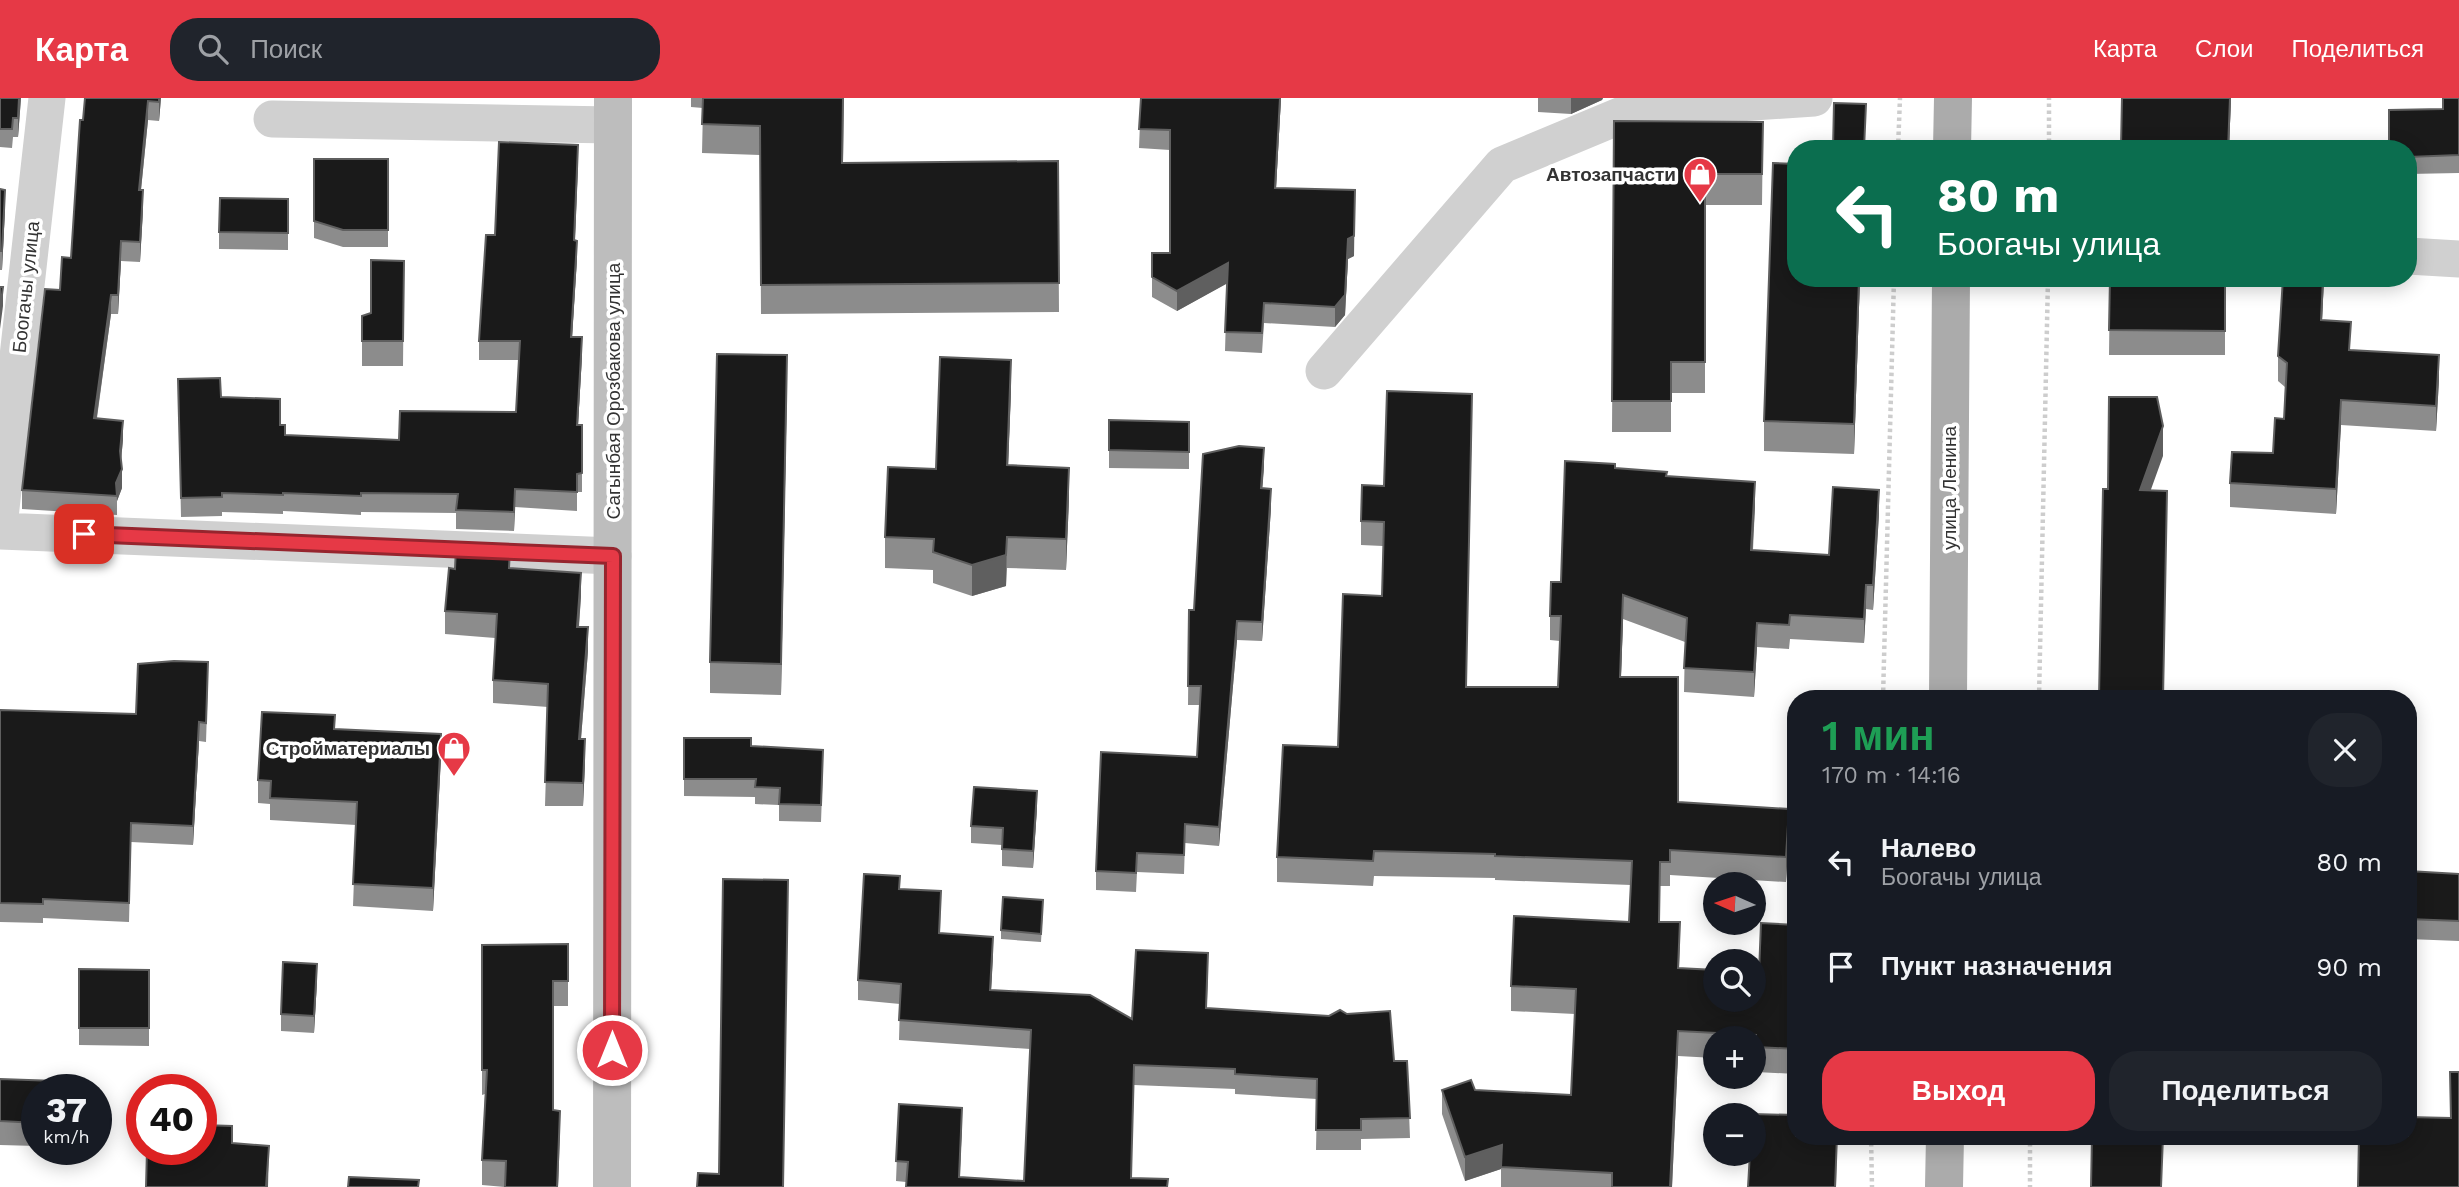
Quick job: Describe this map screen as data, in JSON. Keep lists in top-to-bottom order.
{
  "streets": {
    "main road": ["улица Ленина"],
    "street": ["Боогачы улица", "Сагынбая Орозбакова улица"]
  },
  "places": {
    "shop": ["Автозапчасти", "Стройматериалы"]
  },
  "north": "left",
  "page": {
    "header": "Карта",
    "search": "Поиск",
    "nav": ["Карта", "Слои", "Поделиться"],
    "turn": ["80 m", "Боогачы улица"],
    "heading": ["1 мин", "170 m · 14:16"],
    "list": [
      {
        "name": "Налево",
        "note": "Боогачы улица",
        "value": "80 m"
      },
      {
        "name": "Пункт назначения",
        "value": "90 m"
      }
    ],
    "map_buttons": ["+", "−"],
    "buttons": ["Выход", "Поделиться"],
    "speed": "37 km/h",
    "limit": "40"
  }
}
